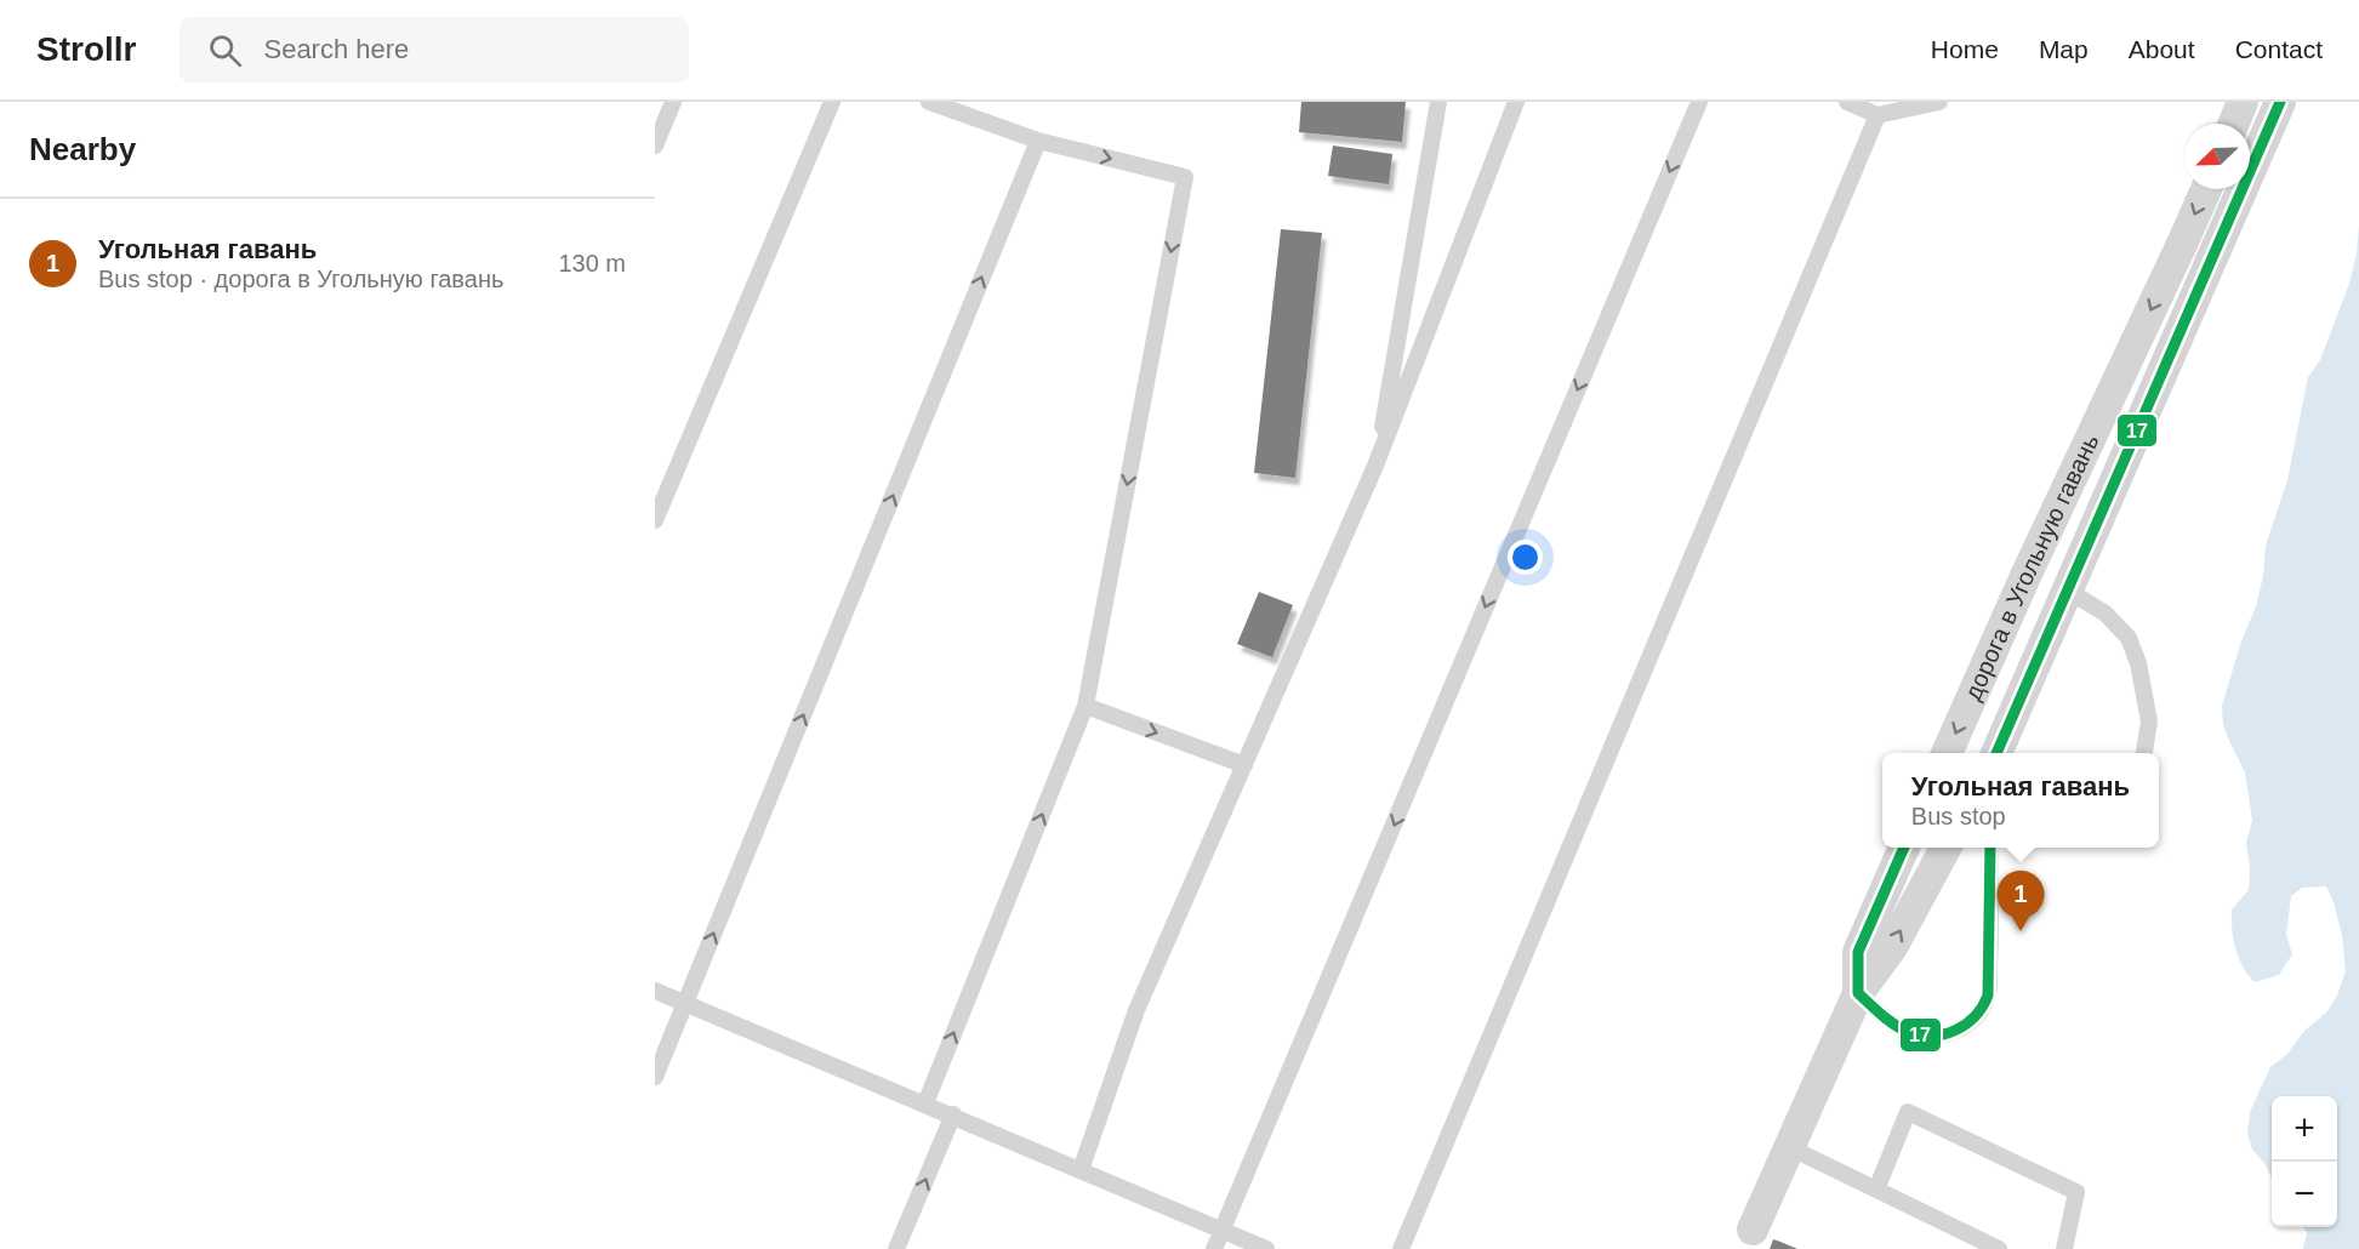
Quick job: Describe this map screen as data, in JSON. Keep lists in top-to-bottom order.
{
  "streets": {
    "street": ["дорога в Угольную гавань"]
  },
  "lines": ["transit line 17"],
  "north": "bottom left",
  "page": {
    "header": "Strollr",
    "search": "Search here",
    "nav": [
      "Home",
      "Map",
      "About",
      "Contact"
    ],
    "heading": "Nearby",
    "list": [
      {
        "mark": "1",
        "name": "Угольная гавань",
        "note": "Bus stop · дорога в Угольную гавань",
        "value": "130 m"
      }
    ],
    "popup": ["Угольная гавань", "Bus stop"],
    "pins": "1",
    "map_buttons": ["+", "−"]
  }
}
